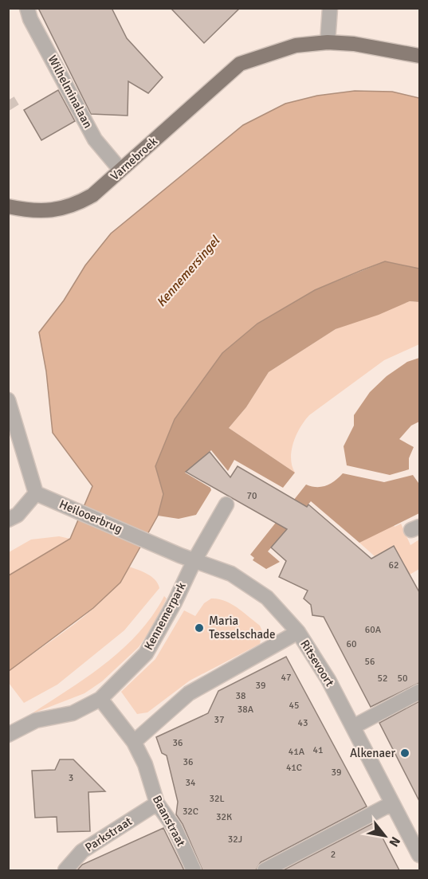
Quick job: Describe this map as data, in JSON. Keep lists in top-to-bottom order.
{
  "streets": {
    "main road": ["Varnebroek"],
    "street": [
      "Wilhelminalaan",
      "Heilooerbrug",
      "Kennemerpark",
      "Ritsevoort",
      "Baanstraat",
      "Parkstraat"
    ]
  },
  "crossings": [
    ["Wilhelminalaan", "Varnebroek"],
    ["Heilooerbrug", "Ritsevoort"],
    ["Kennemerpark", "Ritsevoort"],
    ["Kennemerpark", "Baanstraat"],
    ["Baanstraat", "Parkstraat"]
  ],
  "water": ["Kennemersingel"],
  "places": ["Maria Tesselschade", "Alkenaer"],
  "house_numbers": [
    "70",
    "62",
    "60A",
    "60",
    "56",
    "47",
    "52",
    "50",
    "39",
    "38",
    "45",
    "38A",
    "37",
    "43",
    "36",
    "41",
    "41A",
    "36",
    "41C",
    "39",
    "3",
    "34",
    "32L",
    "32C",
    "32K",
    "32J",
    "2"
  ],
  "north": "bottom right"
}
